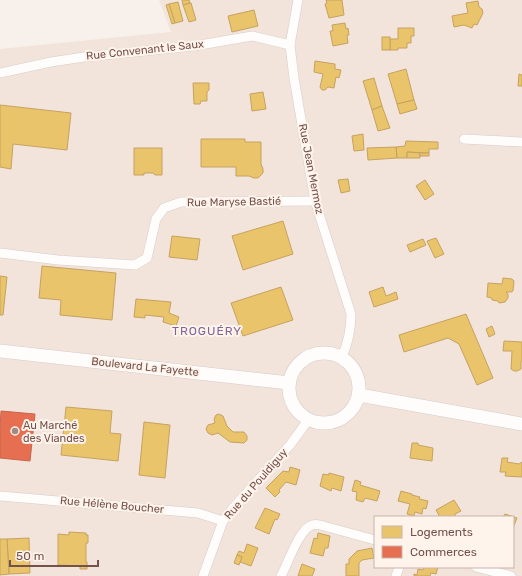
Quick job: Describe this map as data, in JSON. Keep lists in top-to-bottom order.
{
  "streets": {
    "main road": ["Boulevard La Fayette"],
    "street": [
      "Rue Convenant le Saux",
      "Rue Jean Mermoz",
      "Rue Maryse Bastié",
      "Rue du Pouldiguy",
      "Rue Hélène Boucher"
    ]
  },
  "crossings": [
    ["Rue Convenant le Saux", "Rue Jean Mermoz"],
    ["Rue Jean Mermoz", "Rue Maryse Bastié"],
    ["Rue Jean Mermoz", "Boulevard La Fayette"],
    ["Rue Jean Mermoz", "Rue du Pouldiguy"],
    ["Boulevard La Fayette", "Rue du Pouldiguy"],
    ["Rue du Pouldiguy", "Rue Hélène Boucher"]
  ],
  "districts": ["TROGUÉRY"],
  "places": ["Au Marché des Viandes"],
  "legend": ["Logements", "Commerces"],
  "scale_bar": "50 m"
}
